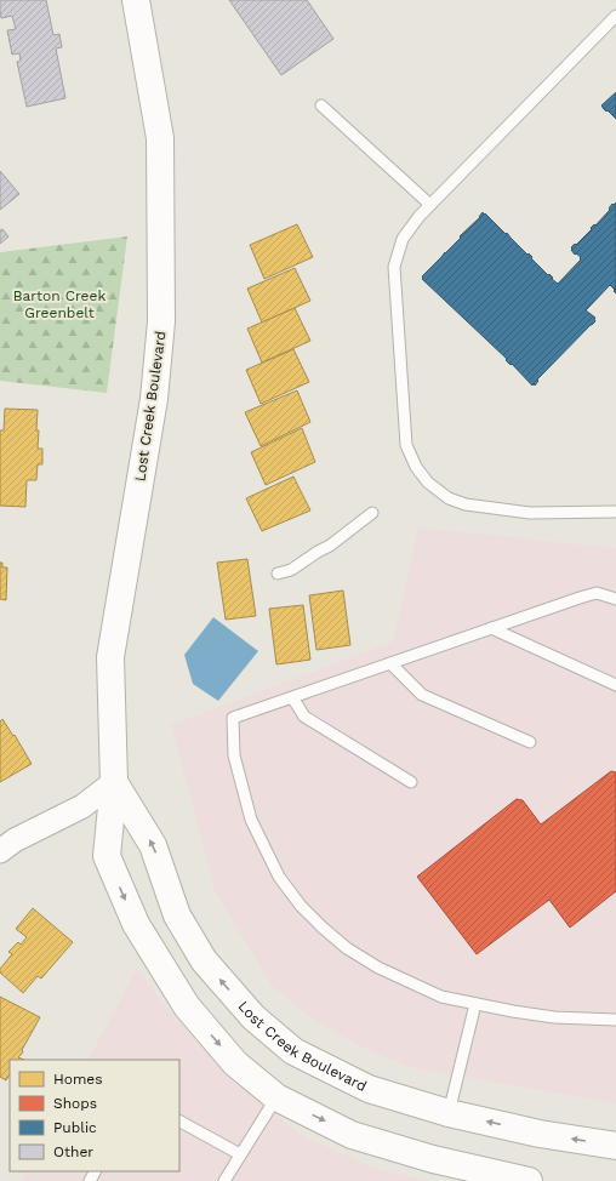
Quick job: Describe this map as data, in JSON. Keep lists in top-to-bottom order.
{
  "streets": {
    "street": ["Lost Creek Boulevard"]
  },
  "parks": ["Barton Creek Greenbelt"],
  "legend": [
    "Homes",
    "Shops",
    "Public",
    "Other"
  ]
}
